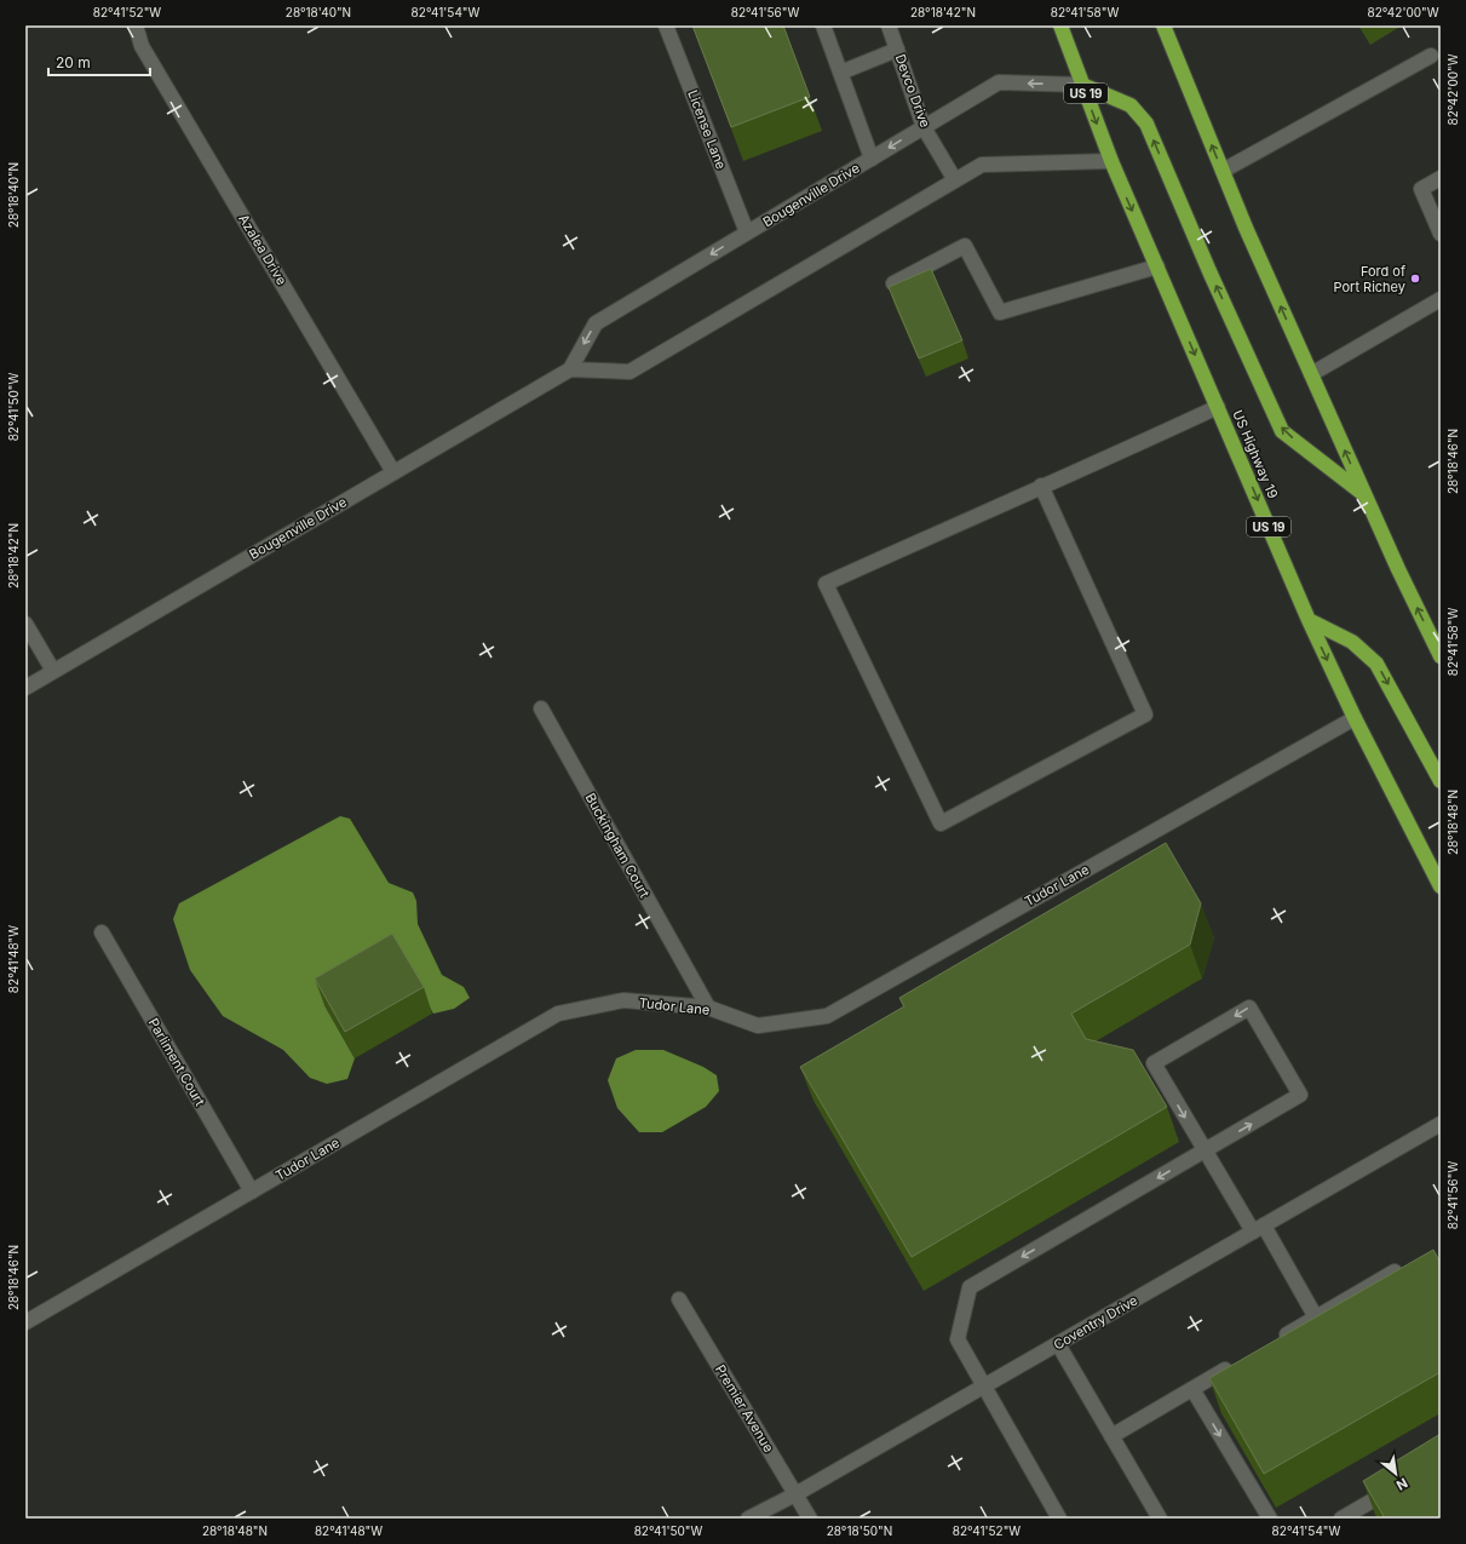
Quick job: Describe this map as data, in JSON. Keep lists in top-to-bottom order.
{
  "streets": {
    "highway": ["US 19", "US Highway 19"],
    "street": [
      "Devco Drive",
      "License Lane",
      "Bougenville Drive",
      "Azalea Drive",
      "Buckingham Court",
      "Tudor Lane",
      "Parliment Court",
      "Coventry Drive",
      "Premier Avenue"
    ]
  },
  "crossings": [
    ["Devco Drive", "Bougenville Drive"],
    ["License Lane", "Bougenville Drive"],
    ["Bougenville Drive", "Azalea Drive"],
    ["Bougenville Drive", "US Highway 19"],
    ["US Highway 19", "Tudor Lane"],
    ["Buckingham Court", "Tudor Lane"],
    ["Tudor Lane", "Parliment Court"],
    ["Coventry Drive", "Premier Avenue"]
  ],
  "places": ["Ford of Port Richey"],
  "scale_bar": "20 m",
  "north": "bottom right",
  "coordinates": [
    "82°41'52\"W",
    "28°18'40\"N",
    "82°41'54\"W",
    "82°41'56\"W",
    "28°18'42\"N",
    "82°41'58\"W",
    "82°42'00\"W",
    "82°41'50\"W",
    "28°18'46\"N",
    "28°18'48\"N",
    "82°41'48\"W",
    "28°18'50\"N"
  ]
}
